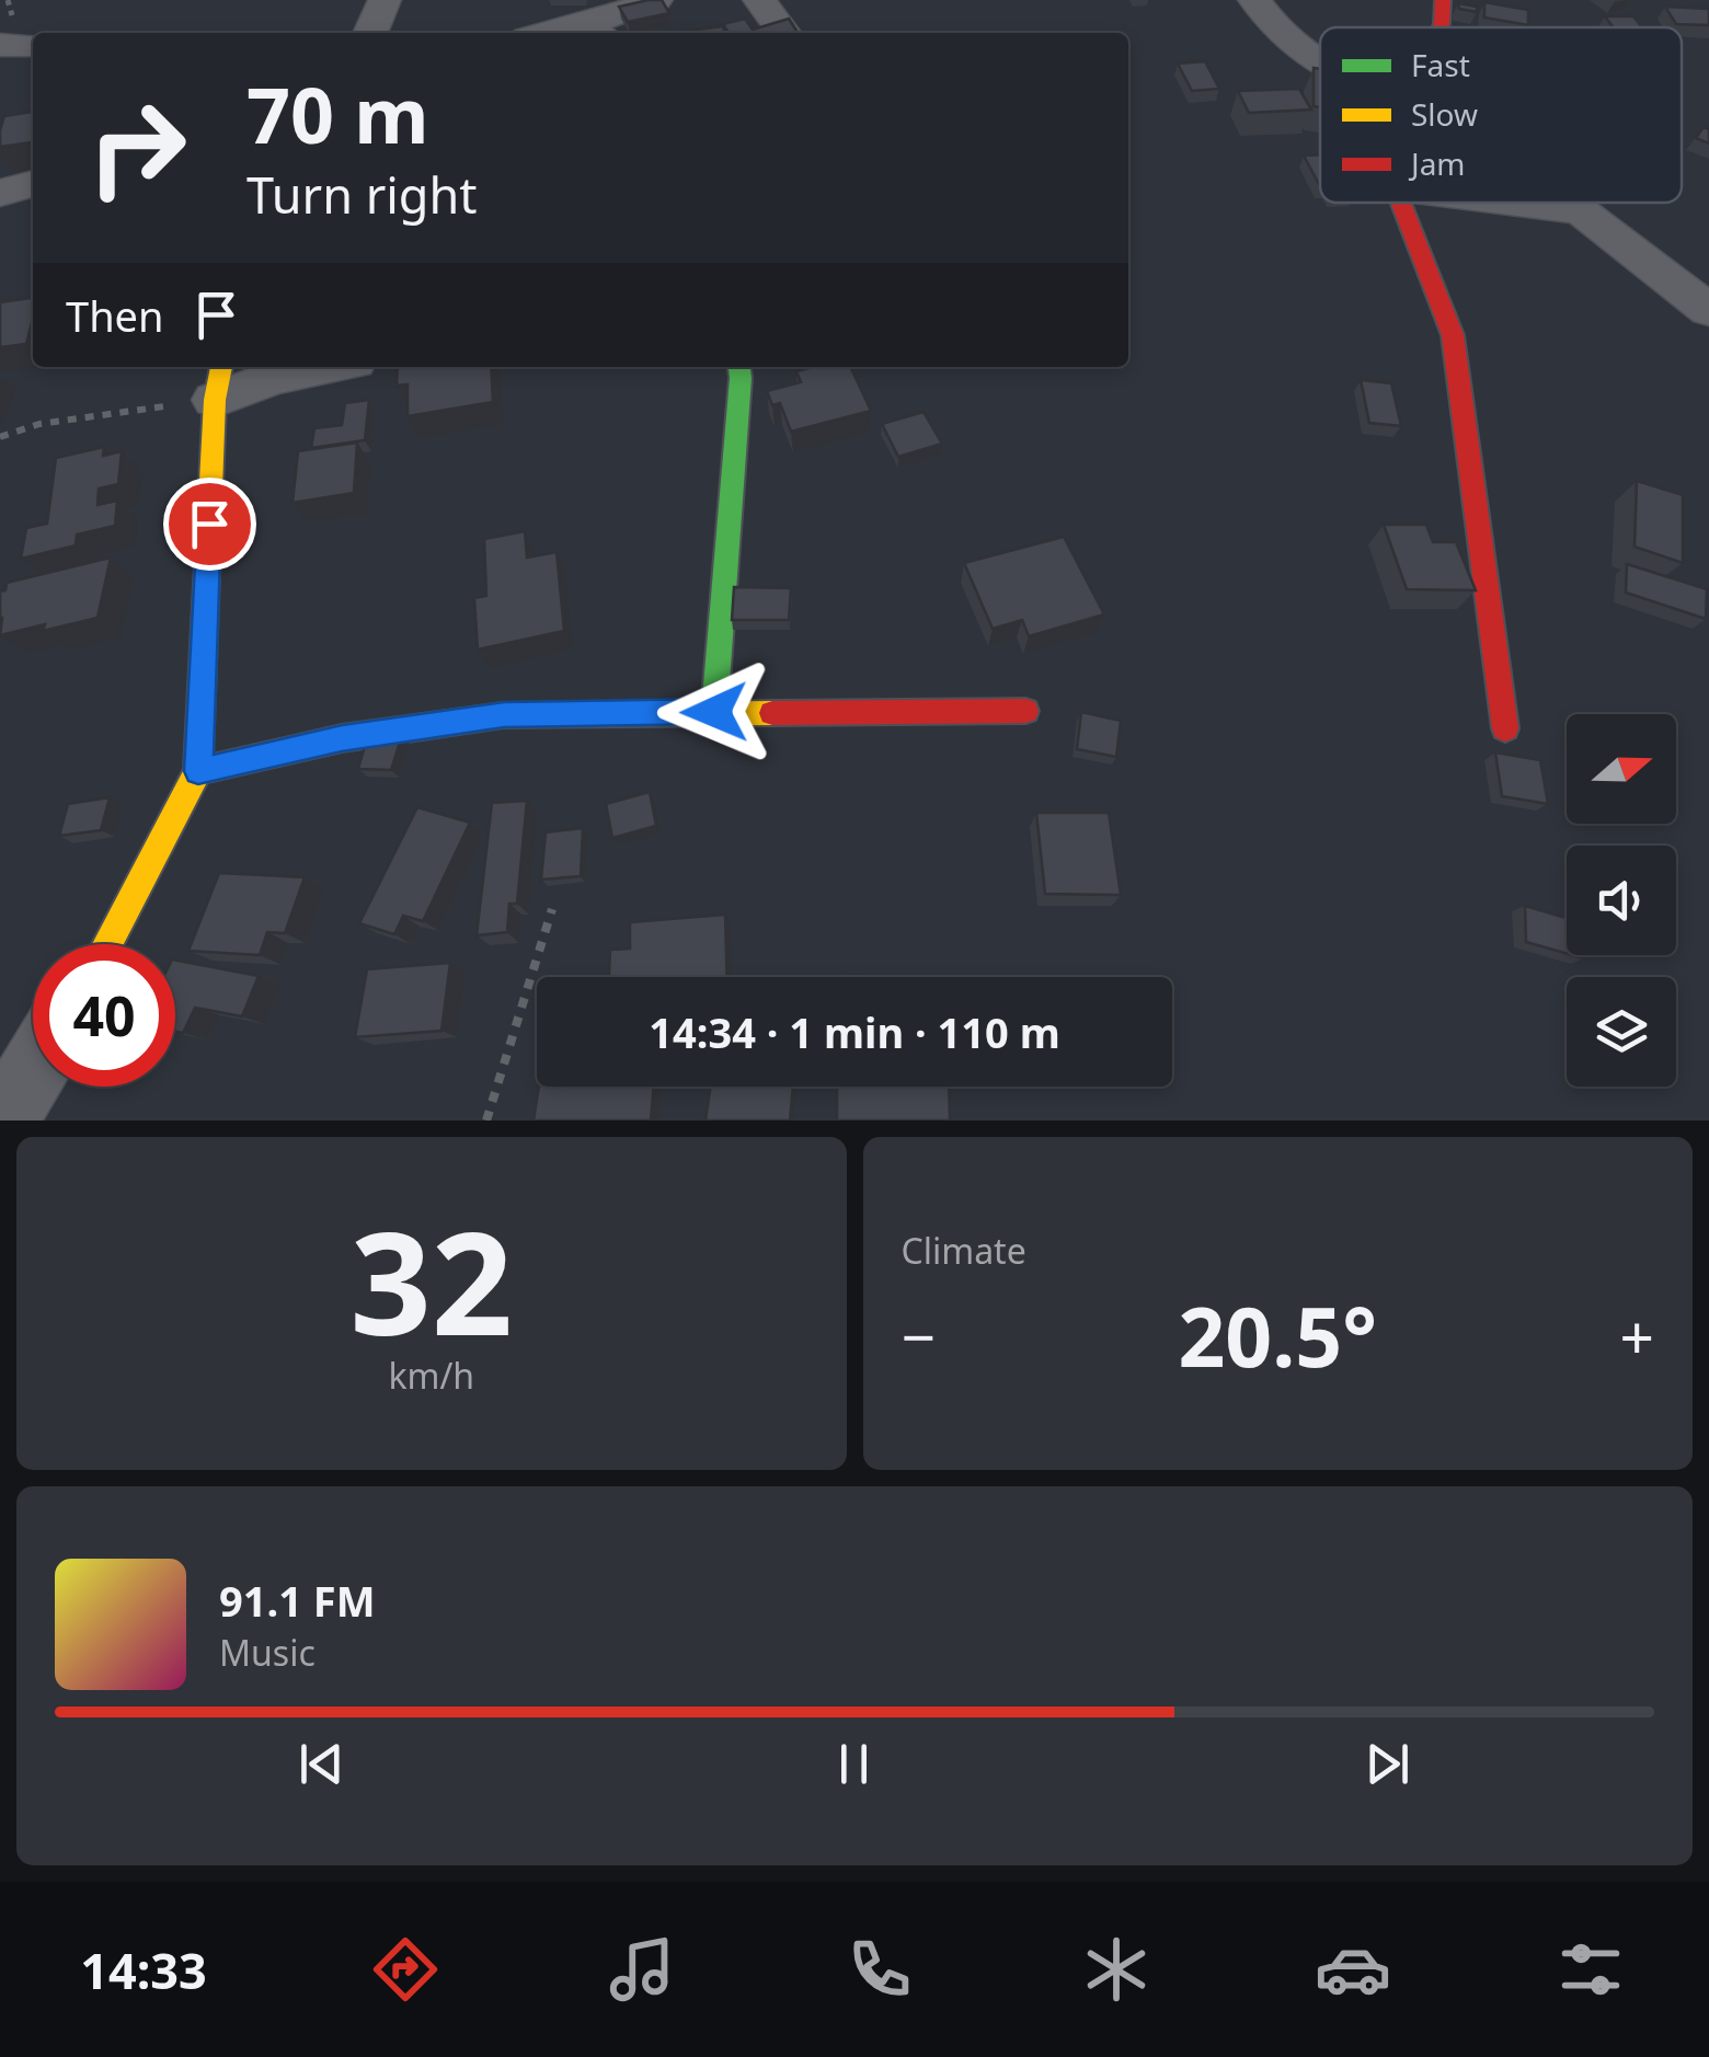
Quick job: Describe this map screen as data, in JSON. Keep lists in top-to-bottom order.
{
  "legend": ["Fast", "Slow", "Jam"],
  "north": "right",
  "page": {
    "turn": ["70 m", "Turn right"],
    "then": "Then",
    "limit": "40",
    "trip": "14:34 · 1 min · 110 m",
    "tile": [
      ["32", "km/h"],
      "Climate"
    ],
    "heat": ["−", "20.5°", "+"],
    "song": ["91.1 FM", "Music"],
    "tabs": "14:33"
  }
}
